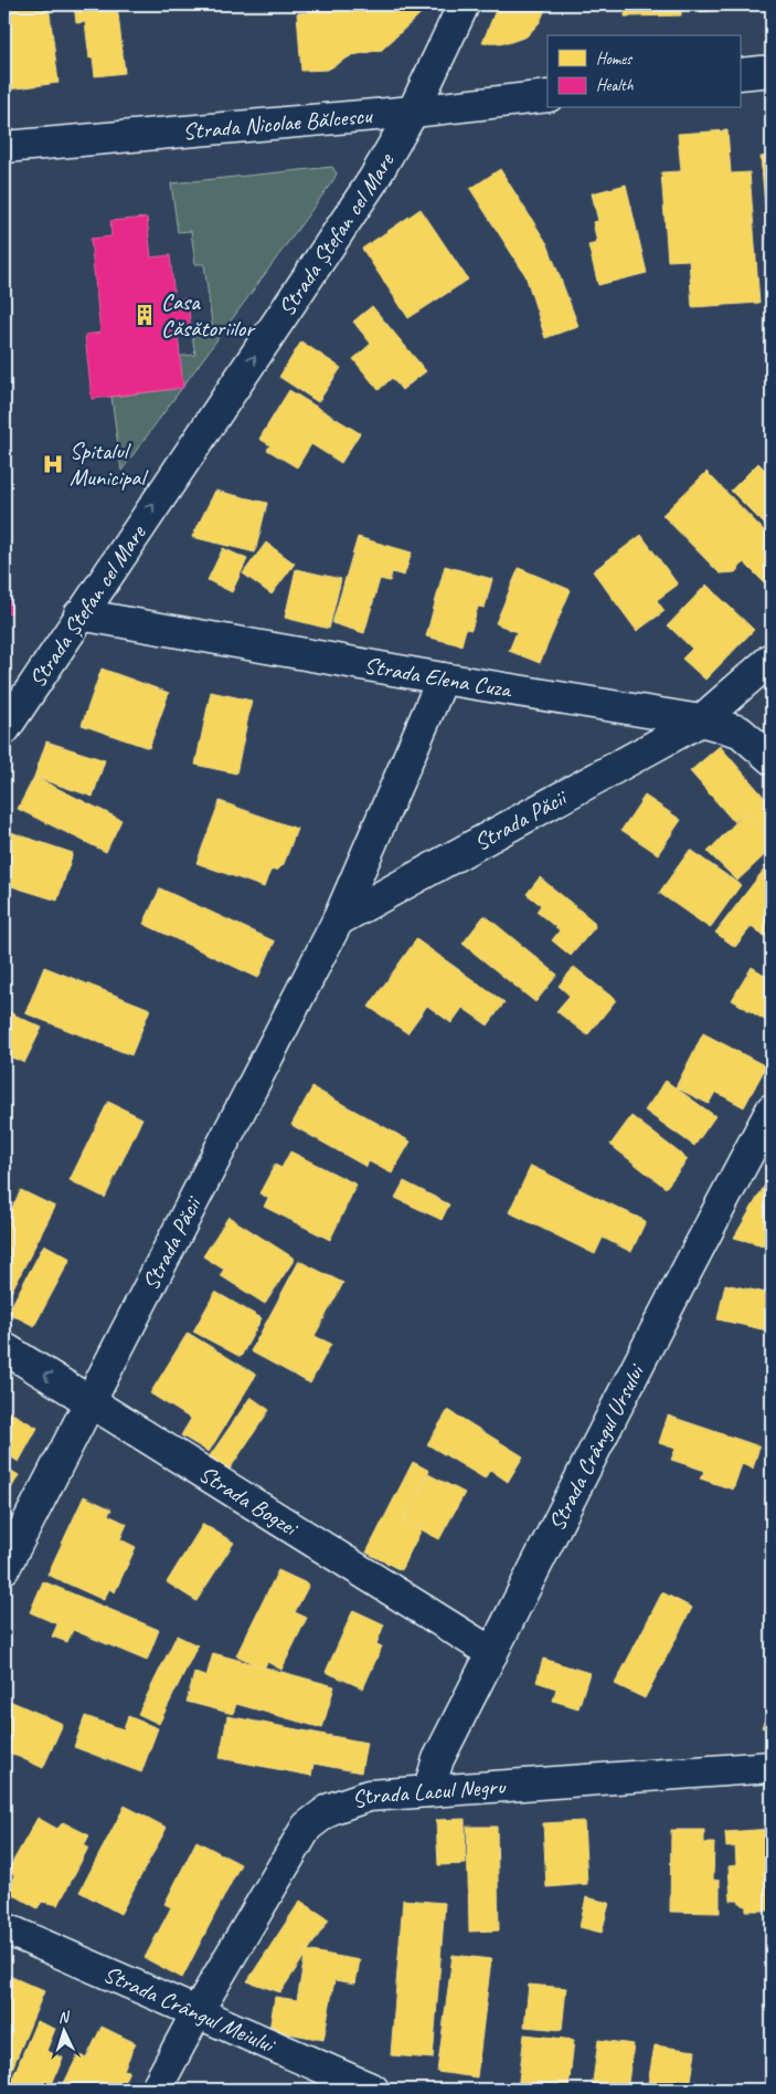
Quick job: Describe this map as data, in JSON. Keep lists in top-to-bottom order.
{
  "streets": {
    "street": [
      "Strada Nicolae Bălcescu",
      "Strada Ștefan cel Mare",
      "Strada Elena Cuza",
      "Strada Păcii",
      "Strada Crângul Ursului",
      "Strada Bogzei",
      "Strada Lacul Negru",
      "Strada Crângul Meiului"
    ]
  },
  "crossings": [
    ["Strada Nicolae Bălcescu", "Strada Ștefan cel Mare"],
    ["Strada Ștefan cel Mare", "Strada Elena Cuza"],
    ["Strada Elena Cuza", "Strada Păcii"],
    ["Strada Păcii", "Strada Bogzei"],
    ["Strada Crângul Ursului", "Strada Bogzei"],
    ["Strada Crângul Ursului", "Strada Lacul Negru"],
    ["Strada Lacul Negru", "Strada Crângul Meiului"]
  ],
  "one_way": ["Strada Ștefan cel Mare"],
  "places": {
    "building": ["Casa Căsătoriilor"],
    "hospital": ["Spitalul Municipal"]
  },
  "legend": ["Homes", "Health"],
  "north": "top"
}
